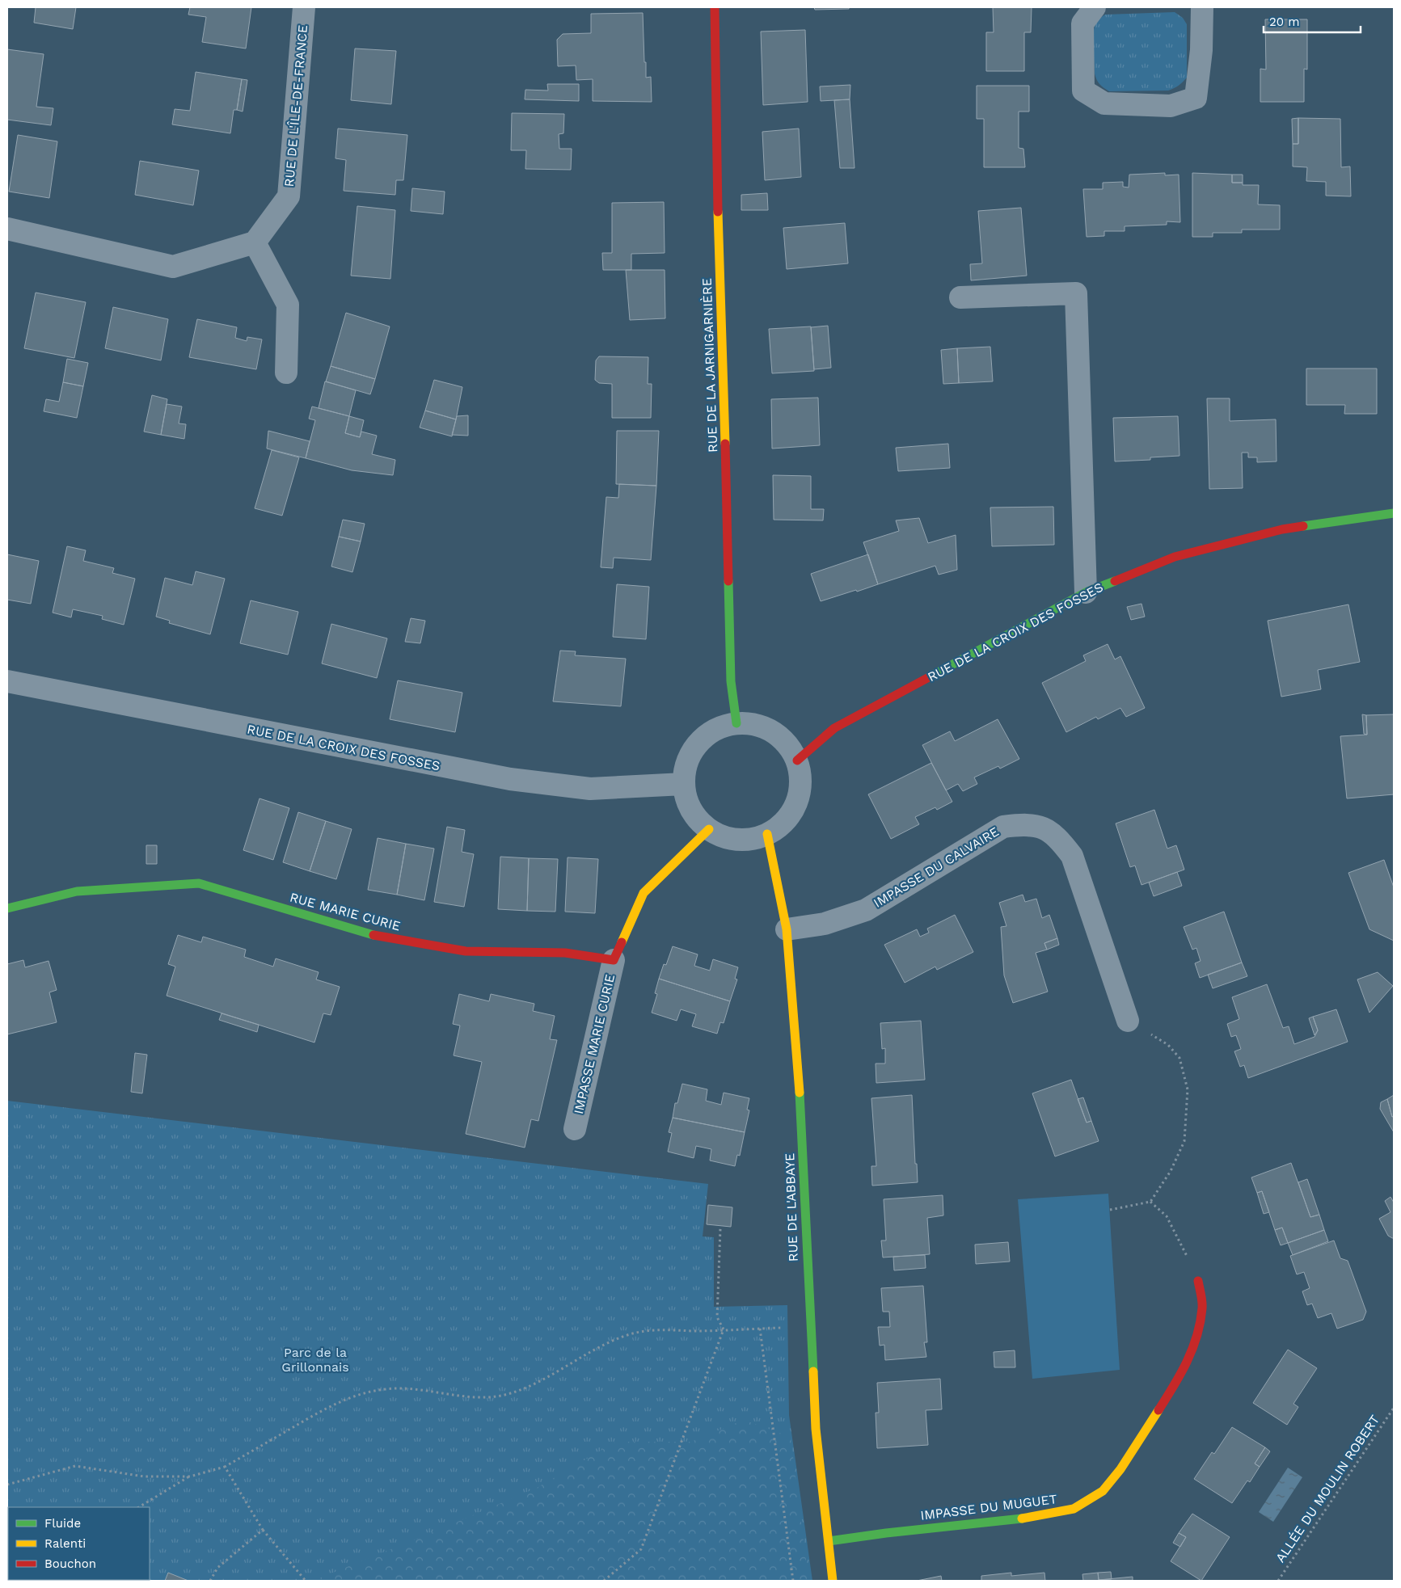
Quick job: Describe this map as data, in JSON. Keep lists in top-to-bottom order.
{
  "streets": {
    "street": [
      "RUE DE L'ÎLE-DE-FRANCE",
      "RUE DE LA JARNIGARNIÈRE",
      "RUE DE LA CROIX DES FOSSES",
      "IMPASSE DU CALVAIRE",
      "RUE MARIE CURIE",
      "IMPASSE MARIE CURIE",
      "RUE DE L'ABBAYE",
      "IMPASSE DU MUGUET"
    ],
    "path": ["ALLÉE DU MOULIN ROBERT"]
  },
  "crossings": [
    ["RUE DE LA JARNIGARNIÈRE", "RUE DE LA CROIX DES FOSSES"],
    ["RUE DE LA JARNIGARNIÈRE", "RUE DE L'ABBAYE"],
    ["RUE DE LA CROIX DES FOSSES", "RUE DE L'ABBAYE"],
    ["IMPASSE DU CALVAIRE", "RUE DE L'ABBAYE"],
    ["RUE MARIE CURIE", "IMPASSE MARIE CURIE"],
    ["RUE DE L'ABBAYE", "IMPASSE DU MUGUET"]
  ],
  "parks": ["Parc de la Grillonnais"],
  "legend": ["Fluide", "Ralenti", "Bouchon"],
  "scale_bar": "20 m"
}
